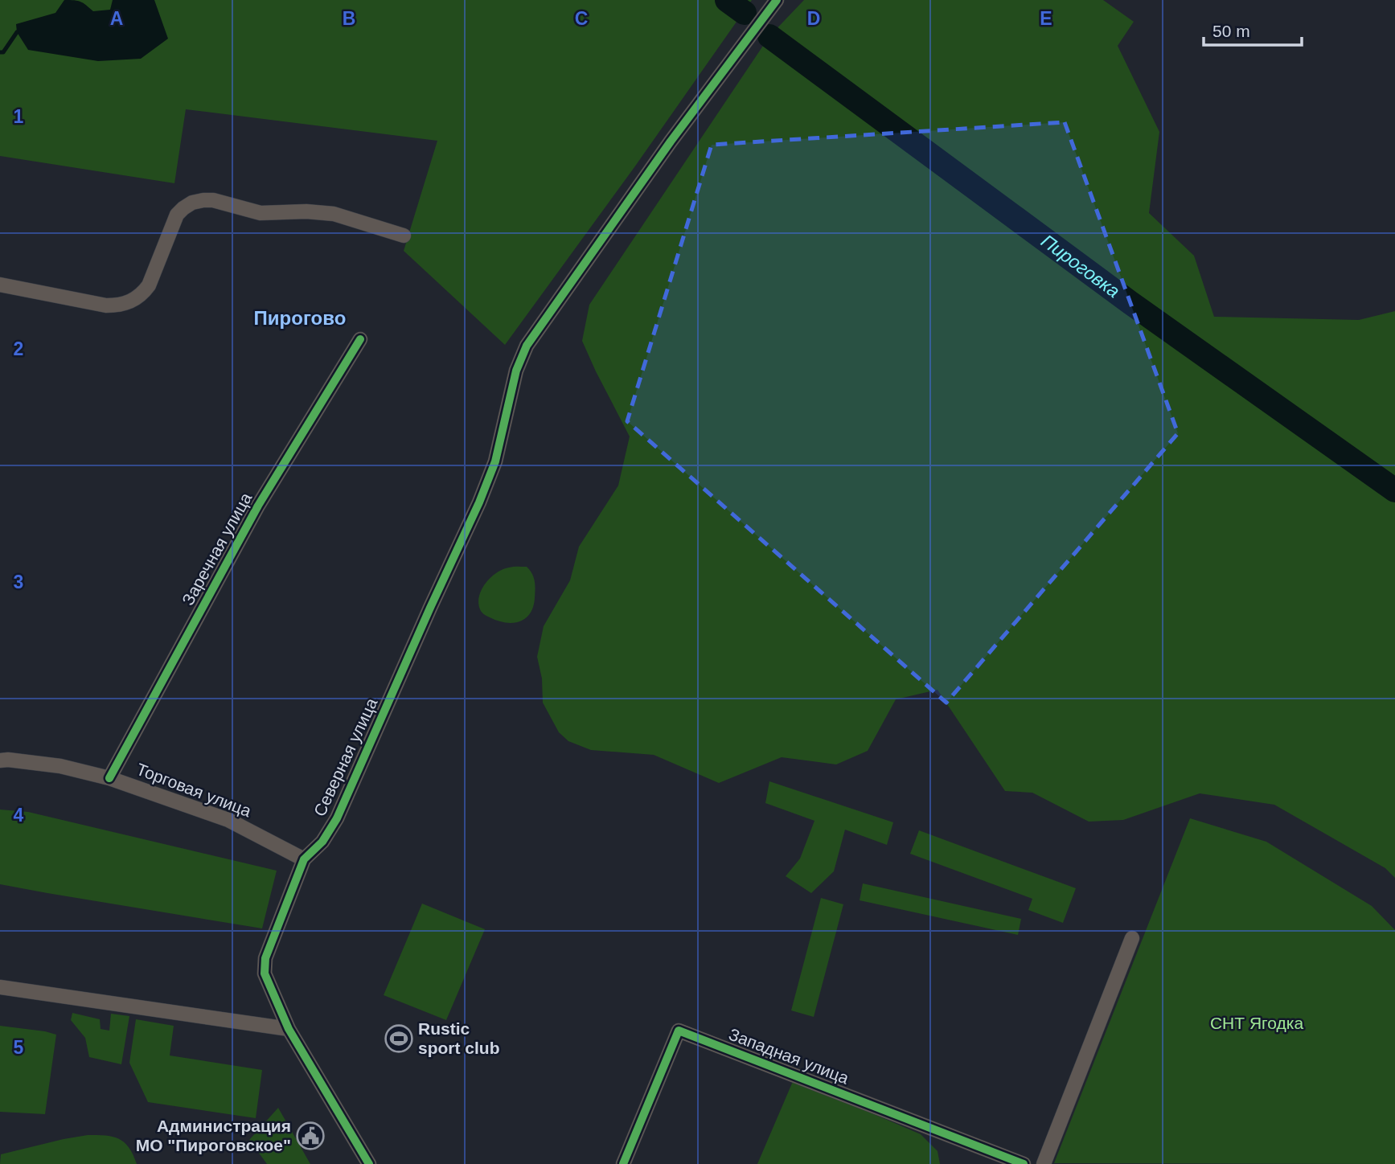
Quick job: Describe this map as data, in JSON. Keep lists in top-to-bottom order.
{
  "streets": {
    "street": [
      "Заречная улица",
      "Северная улица",
      "Торговая улица",
      "Западная улица"
    ]
  },
  "crossings": [
    ["Заречная улица", "Торговая улица"],
    ["Северная улица", "Торговая улица"]
  ],
  "districts": ["Пирогово"],
  "water": ["Пироговка"],
  "parks": ["СНТ Ягодка"],
  "places": {
    "sports": ["Rustic sport club"],
    "public building": ["Администрация МО \"Пироговское\""]
  },
  "scale_bar": "50 m",
  "grid": {
    "columns": [
      "A",
      "B",
      "C",
      "D",
      "E"
    ],
    "rows": [
      "1",
      "2",
      "3",
      "4",
      "5"
    ]
  }
}
